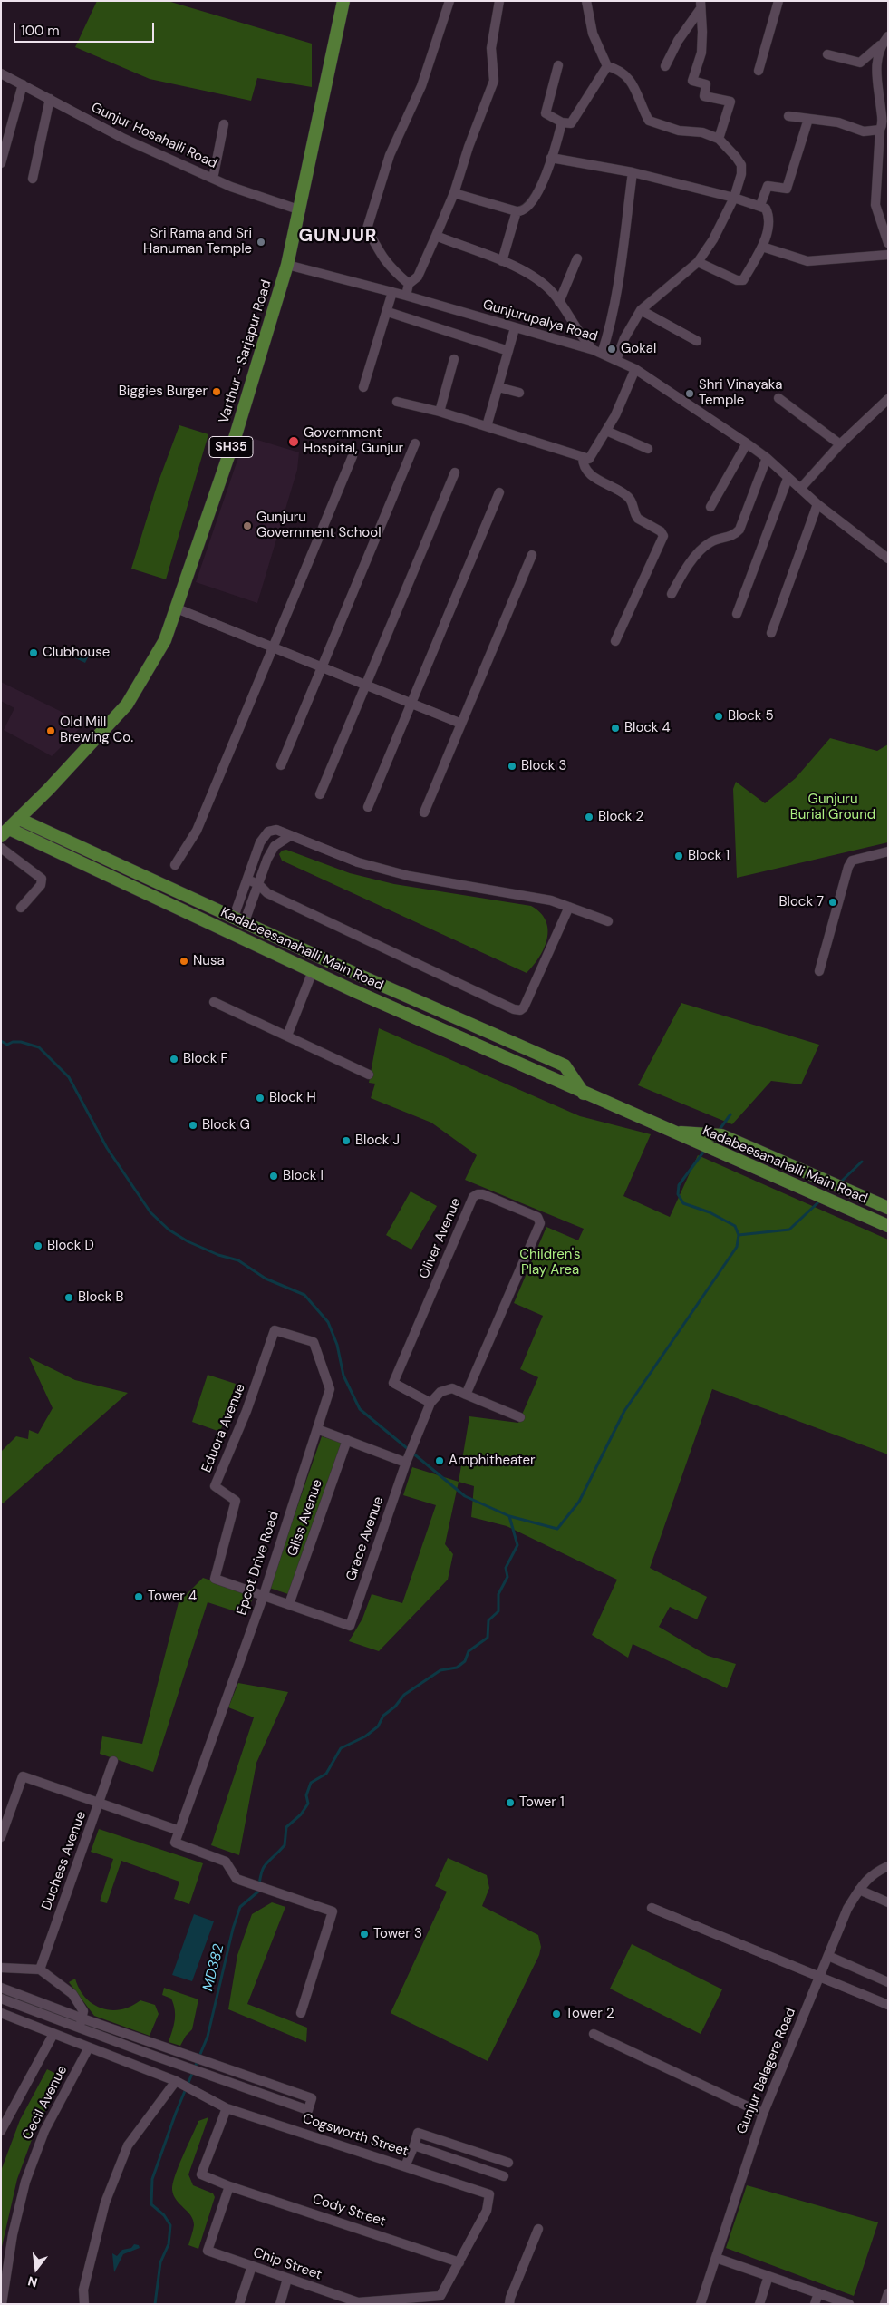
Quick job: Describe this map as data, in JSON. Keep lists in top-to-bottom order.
{
  "streets": {
    "main road": ["Varthur - Sarjapur Road", "SH35", "Kadabeesanahalli Main Road"],
    "street": [
      "Gunjur Hosahalli Road",
      "Gunjurupalya Road",
      "Oliver Avenue",
      "Eduora Avenue",
      "Gliss Avenue",
      "Grace Avenue",
      "Epcot Drive Road",
      "Duchess Avenue",
      "Gunjur Balagere Road",
      "Cecil Avenue",
      "Cogsworth Street",
      "Cody Street",
      "Chip Street"
    ]
  },
  "crossings": [
    ["Gunjur Hosahalli Road", "Varthur - Sarjapur Road"],
    ["Gunjurupalya Road", "Varthur - Sarjapur Road"],
    ["Varthur - Sarjapur Road", "Kadabeesanahalli Main Road"],
    ["Oliver Avenue", "Grace Avenue"],
    ["Eduora Avenue", "Epcot Drive Road"],
    ["Gliss Avenue", "Grace Avenue"],
    ["Cecil Avenue", "Cogsworth Street"],
    ["Cogsworth Street", "Cody Street"],
    ["Cody Street", "Chip Street"]
  ],
  "districts": ["GUNJUR"],
  "water": ["MD382"],
  "parks": ["Gunjuru Burial Ground", "Children's Play Area"],
  "places": [
    "Sri Rama and Sri Hanuman Temple",
    "Gokal",
    "Biggies Burger",
    "Shri Vinayaka Temple",
    "Government Hospital, Gunjur",
    "Gunjuru Government School",
    "Clubhouse",
    "Block 5",
    "Block 4",
    "Old Mill Brewing Co.",
    "Block 3",
    "Block 2",
    "Block 1",
    "Block 7",
    "Nusa",
    "Block F",
    "Block H",
    "Block G",
    "Block J",
    "Block I",
    "Block D",
    "Block B",
    "Amphitheater",
    "Tower 4",
    "Tower 1",
    "Tower 3",
    "Tower 2"
  ],
  "scale_bar": "100 m",
  "north": "bottom"
}
